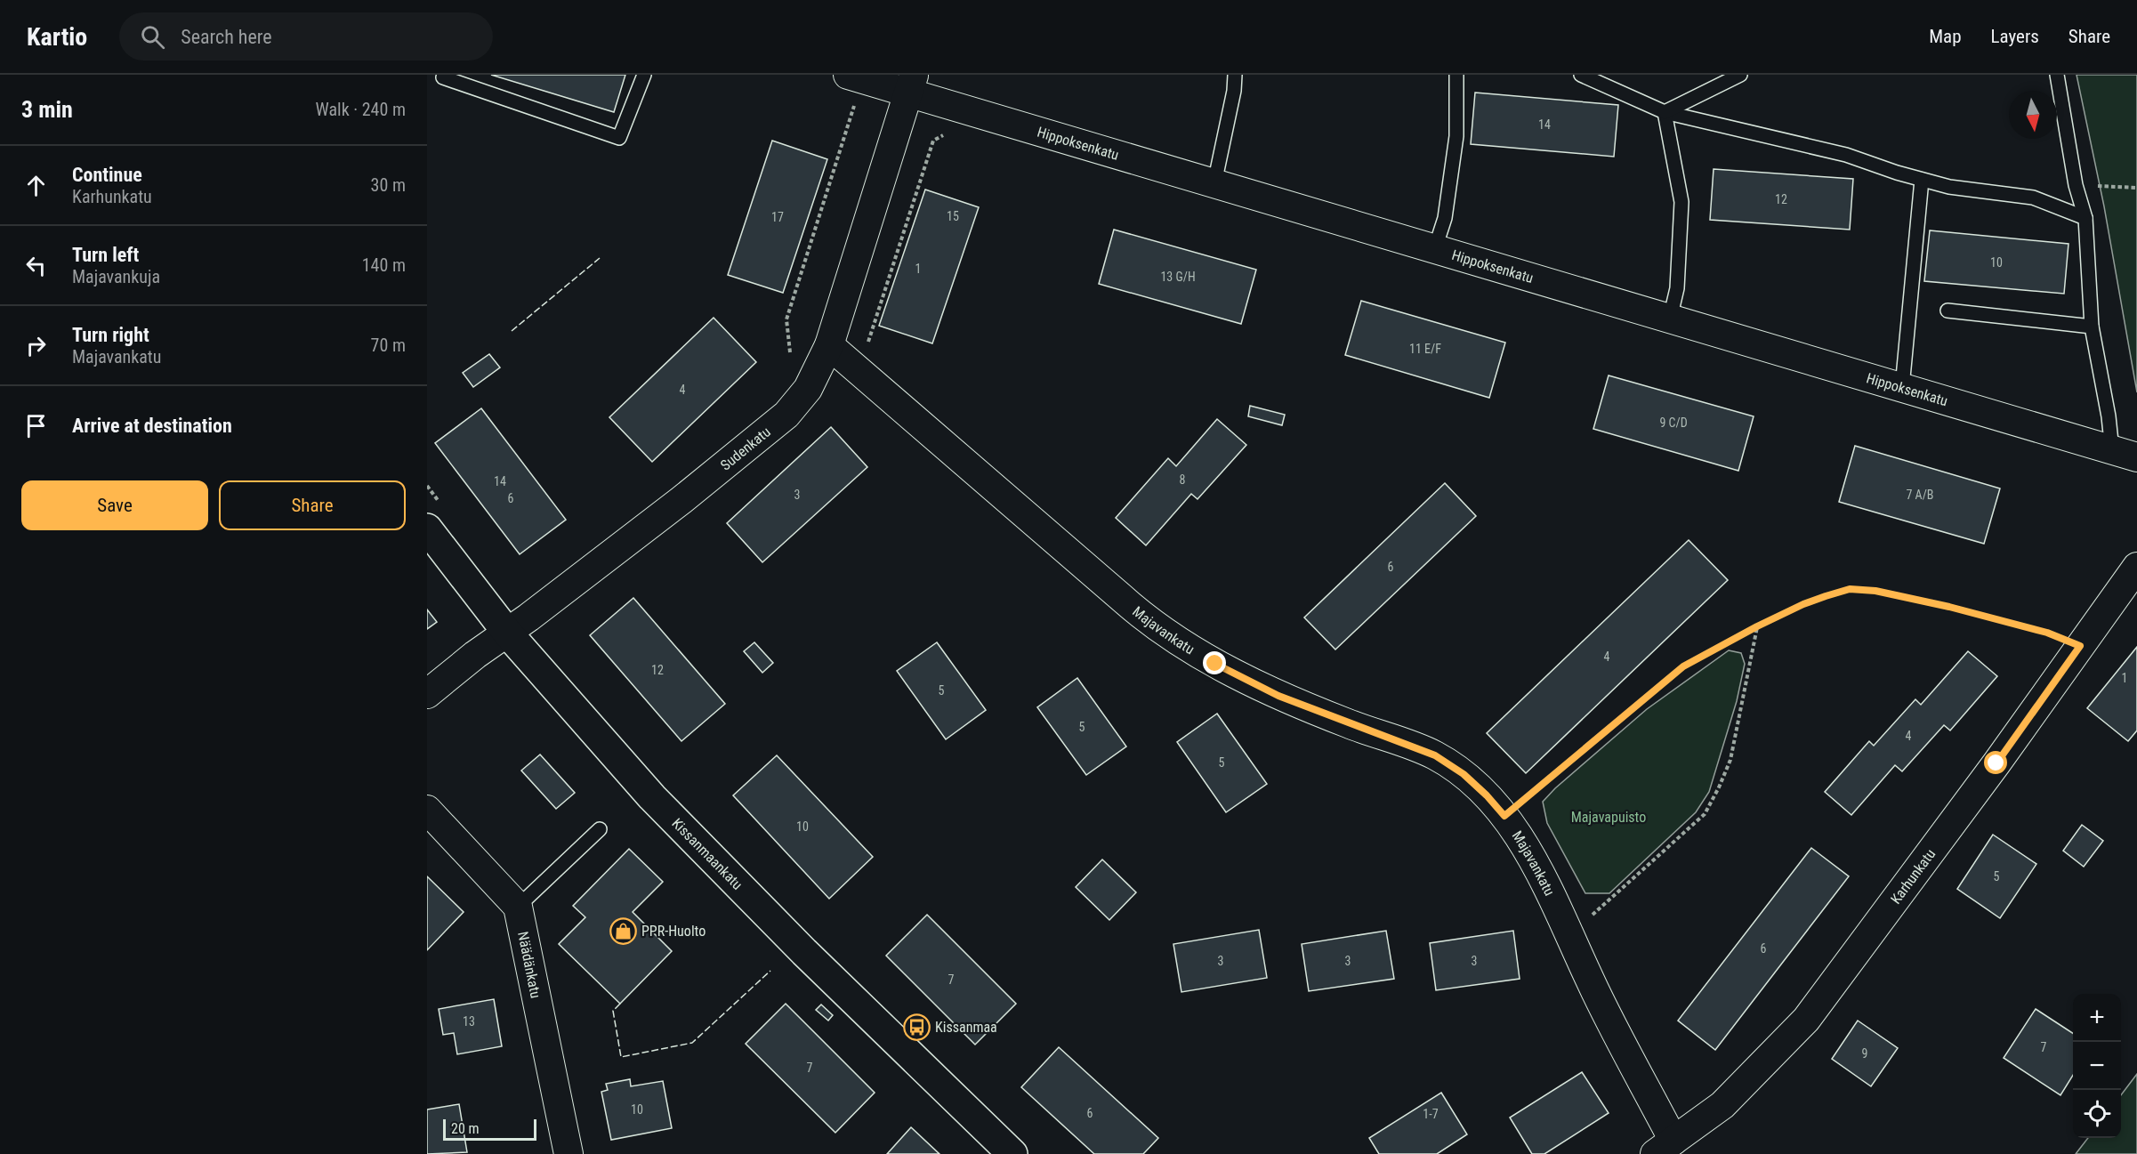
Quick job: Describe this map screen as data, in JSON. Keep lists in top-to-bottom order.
{
  "streets": {
    "street": [
      "Hippoksenkatu",
      "Sudenkatu",
      "Majavankatu",
      "Kissanmaankatu",
      "Karhunkatu",
      "Näädänkatu"
    ]
  },
  "crossings": [
    ["Hippoksenkatu", "Sudenkatu"],
    ["Sudenkatu", "Majavankatu"],
    ["Sudenkatu", "Kissanmaankatu"],
    ["Majavankatu", "Karhunkatu"]
  ],
  "parks": ["Majavapuisto"],
  "places": {
    "shop": ["PPR-Huolto"],
    "bus stop": ["Kissanmaa"]
  },
  "house_numbers": [
    "14",
    "12",
    "15",
    "17",
    "10",
    "1",
    "13 G/H",
    "11 E/F",
    "4",
    "9 C/D",
    "8",
    "14",
    "3",
    "7 A/B",
    "6",
    "6",
    "4",
    "12",
    "1",
    "5",
    "5",
    "4",
    "5",
    "10",
    "5",
    "6",
    "3",
    "3",
    "3",
    "7",
    "13",
    "7",
    "9",
    "7",
    "10",
    "6",
    "1-7"
  ],
  "scale_bar": "20 m",
  "north": "bottom",
  "page": {
    "header": "Kartio",
    "search": "Search here",
    "nav": ["Map", "Layers", "Share"],
    "heading": ["3 min", "Walk · 240 m"],
    "list": [
      ["Continue", "Karhunkatu", "30 m"],
      ["Turn left", "Majavankuja", "140 m"],
      ["Turn right", "Majavankatu", "70 m"],
      "Arrive at destination"
    ],
    "buttons": ["Save", "Share"],
    "map_buttons": ["+", "−"],
    "scale": "20 m"
  }
}
